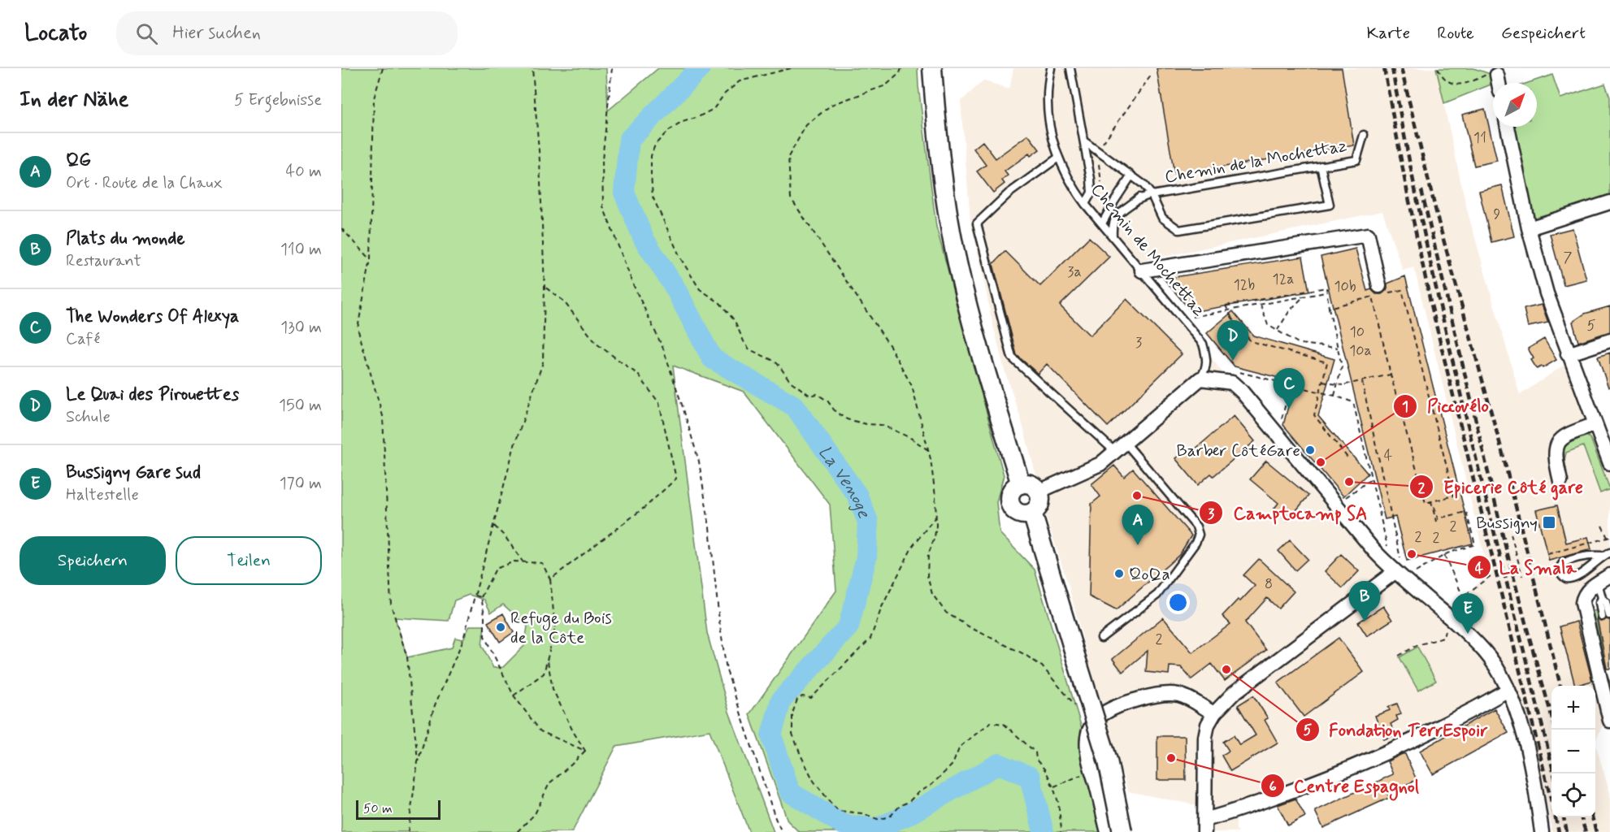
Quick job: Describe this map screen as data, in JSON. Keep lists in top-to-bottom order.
{
  "streets": {
    "lane": ["Chemin de la Mochettaz", "Chemin de Mochettaz"]
  },
  "crossings": [
    ["Chemin de la Mochettaz", "Chemin de Mochettaz"]
  ],
  "water": ["La Venoge"],
  "places": {
    "other": [
      "Barber CôtéGare",
      "Piccovélo",
      "Epicerie Côté gare",
      "Camptocamp SA",
      "La Smala",
      "QoQa",
      "Refuge du Bois de la Côte",
      "Fondation TerrEspoir",
      "Centre Espagnol"
    ],
    "transit": ["Bussigny"]
  },
  "house_numbers": [
    "11",
    "9",
    "7",
    "3a",
    "12a",
    "12b",
    "10b",
    "5",
    "10",
    "3",
    "10a",
    "4",
    "2",
    "2",
    "2",
    "8",
    "2"
  ],
  "scale_bar": "50 m",
  "north": "top right",
  "page": {
    "header": "Locato",
    "search": "Hier suchen",
    "nav": ["Karte", "Route", "Gespeichert"],
    "heading": ["In der Nähe", "5 Ergebnisse"],
    "list": [
      {
        "mark": "A",
        "name": "QG",
        "note": "Ort · Route de la Chaux",
        "value": "40 m"
      },
      {
        "mark": "B",
        "name": "Plats du monde",
        "note": "Restaurant",
        "value": "110 m"
      },
      {
        "mark": "C",
        "name": "The Wonders Of Alexya",
        "note": "Café",
        "value": "130 m"
      },
      {
        "mark": "D",
        "name": "Le Quai des Pirouettes",
        "note": "Schule",
        "value": "150 m"
      },
      {
        "mark": "E",
        "name": "Bussigny Gare sud",
        "note": "Haltestelle",
        "value": "170 m"
      }
    ],
    "pins": [
      "D",
      "C",
      "A",
      "B",
      "E"
    ],
    "buttons": ["Speichern", "Teilen"],
    "map_buttons": ["+", "−"],
    "scale": "50 m"
  }
}
